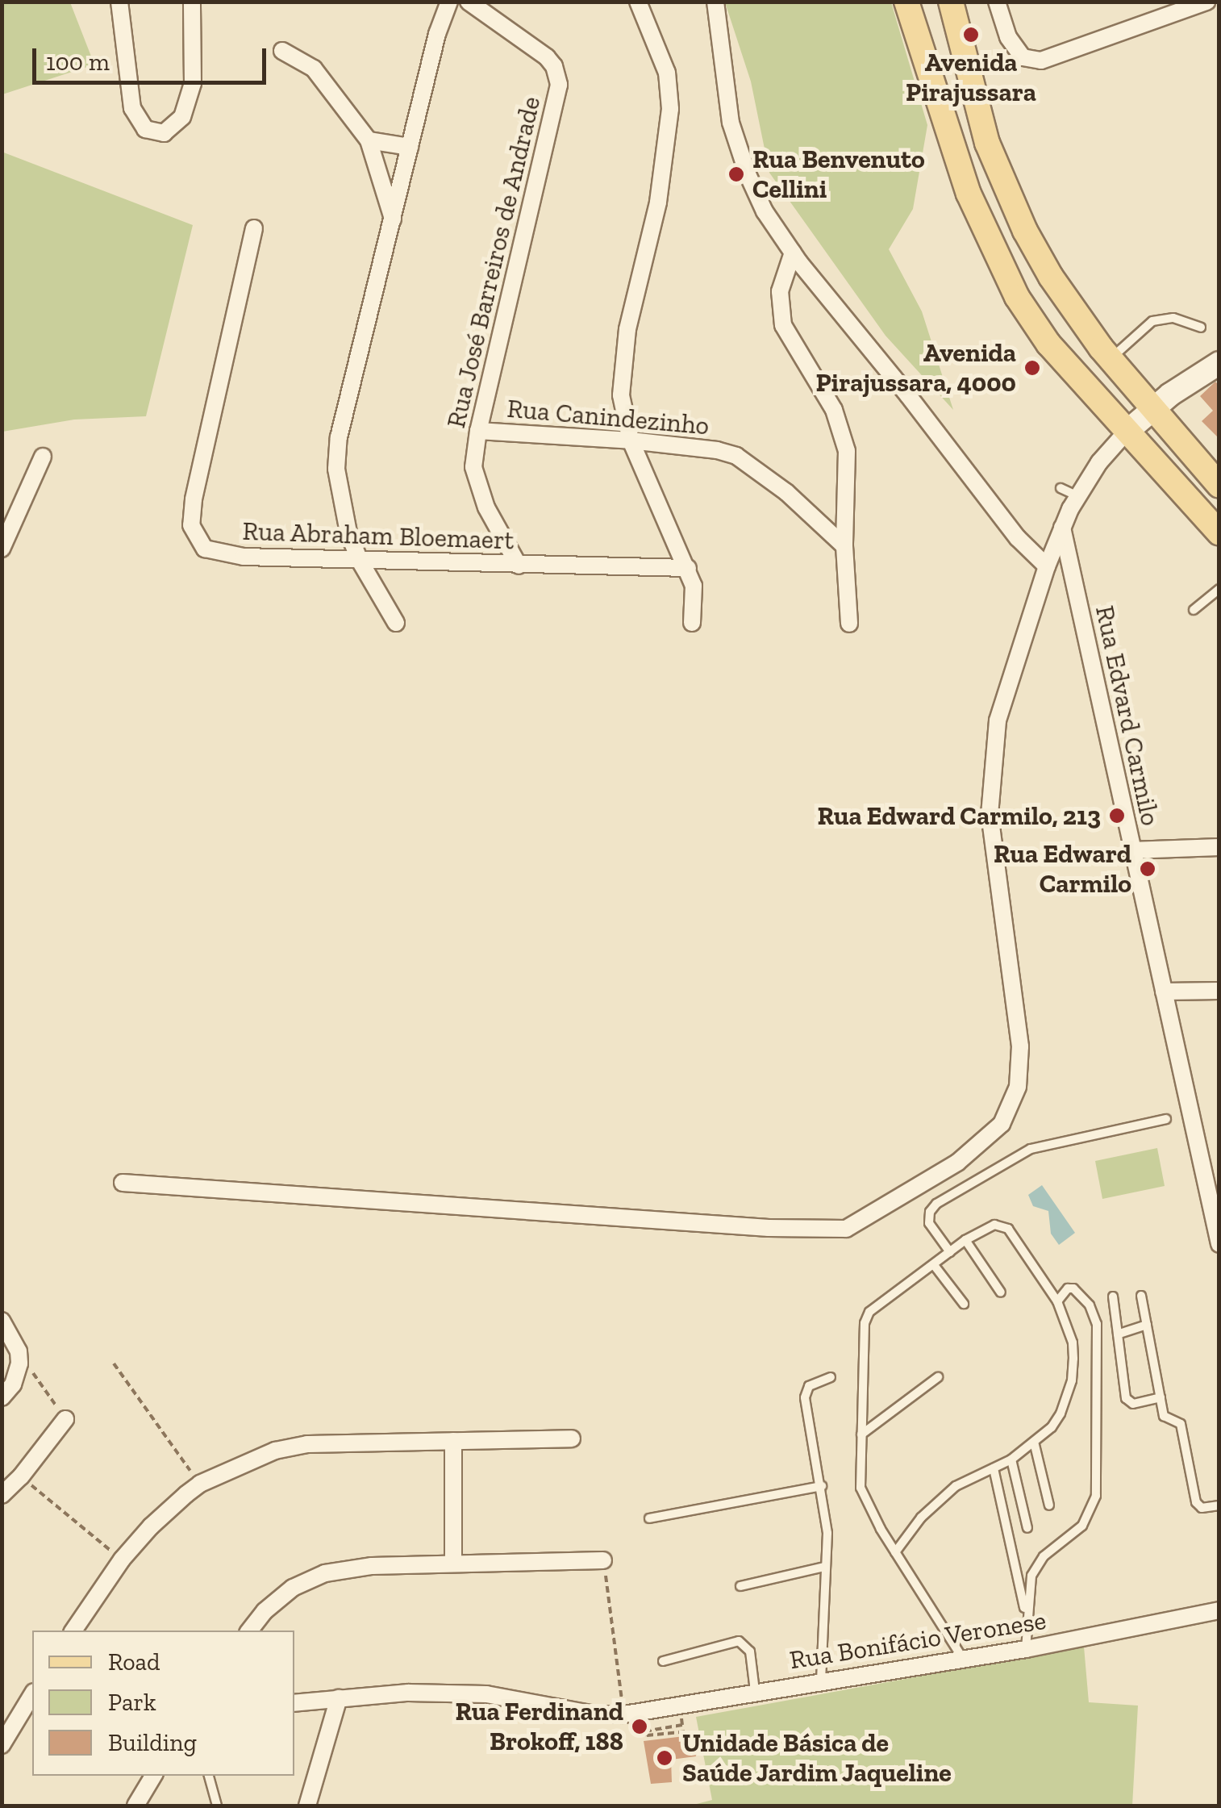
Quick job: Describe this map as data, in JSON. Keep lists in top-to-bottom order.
{
  "streets": {
    "street": [
      "Rua José Barreiros de Andrade",
      "Rua Canindezinho",
      "Rua Abraham Bloemaert",
      "Rua Edvard Carmilo",
      "Rua Bonifácio Veronese"
    ]
  },
  "crossings": [
    ["Rua José Barreiros de Andrade", "Rua Canindezinho"],
    ["Rua José Barreiros de Andrade", "Rua Abraham Bloemaert"]
  ],
  "places": [
    "Avenida Pirajussara",
    "Rua Benvenuto Cellini",
    "Avenida Pirajussara, 4000",
    "Rua Edward Carmilo, 213",
    "Rua Edward Carmilo",
    "Rua Ferdinand Brokoff, 188",
    "Unidade Básica de Saúde Jardim Jaqueline"
  ],
  "legend": ["Road", "Park", "Building"],
  "scale_bar": "100 m"
}
